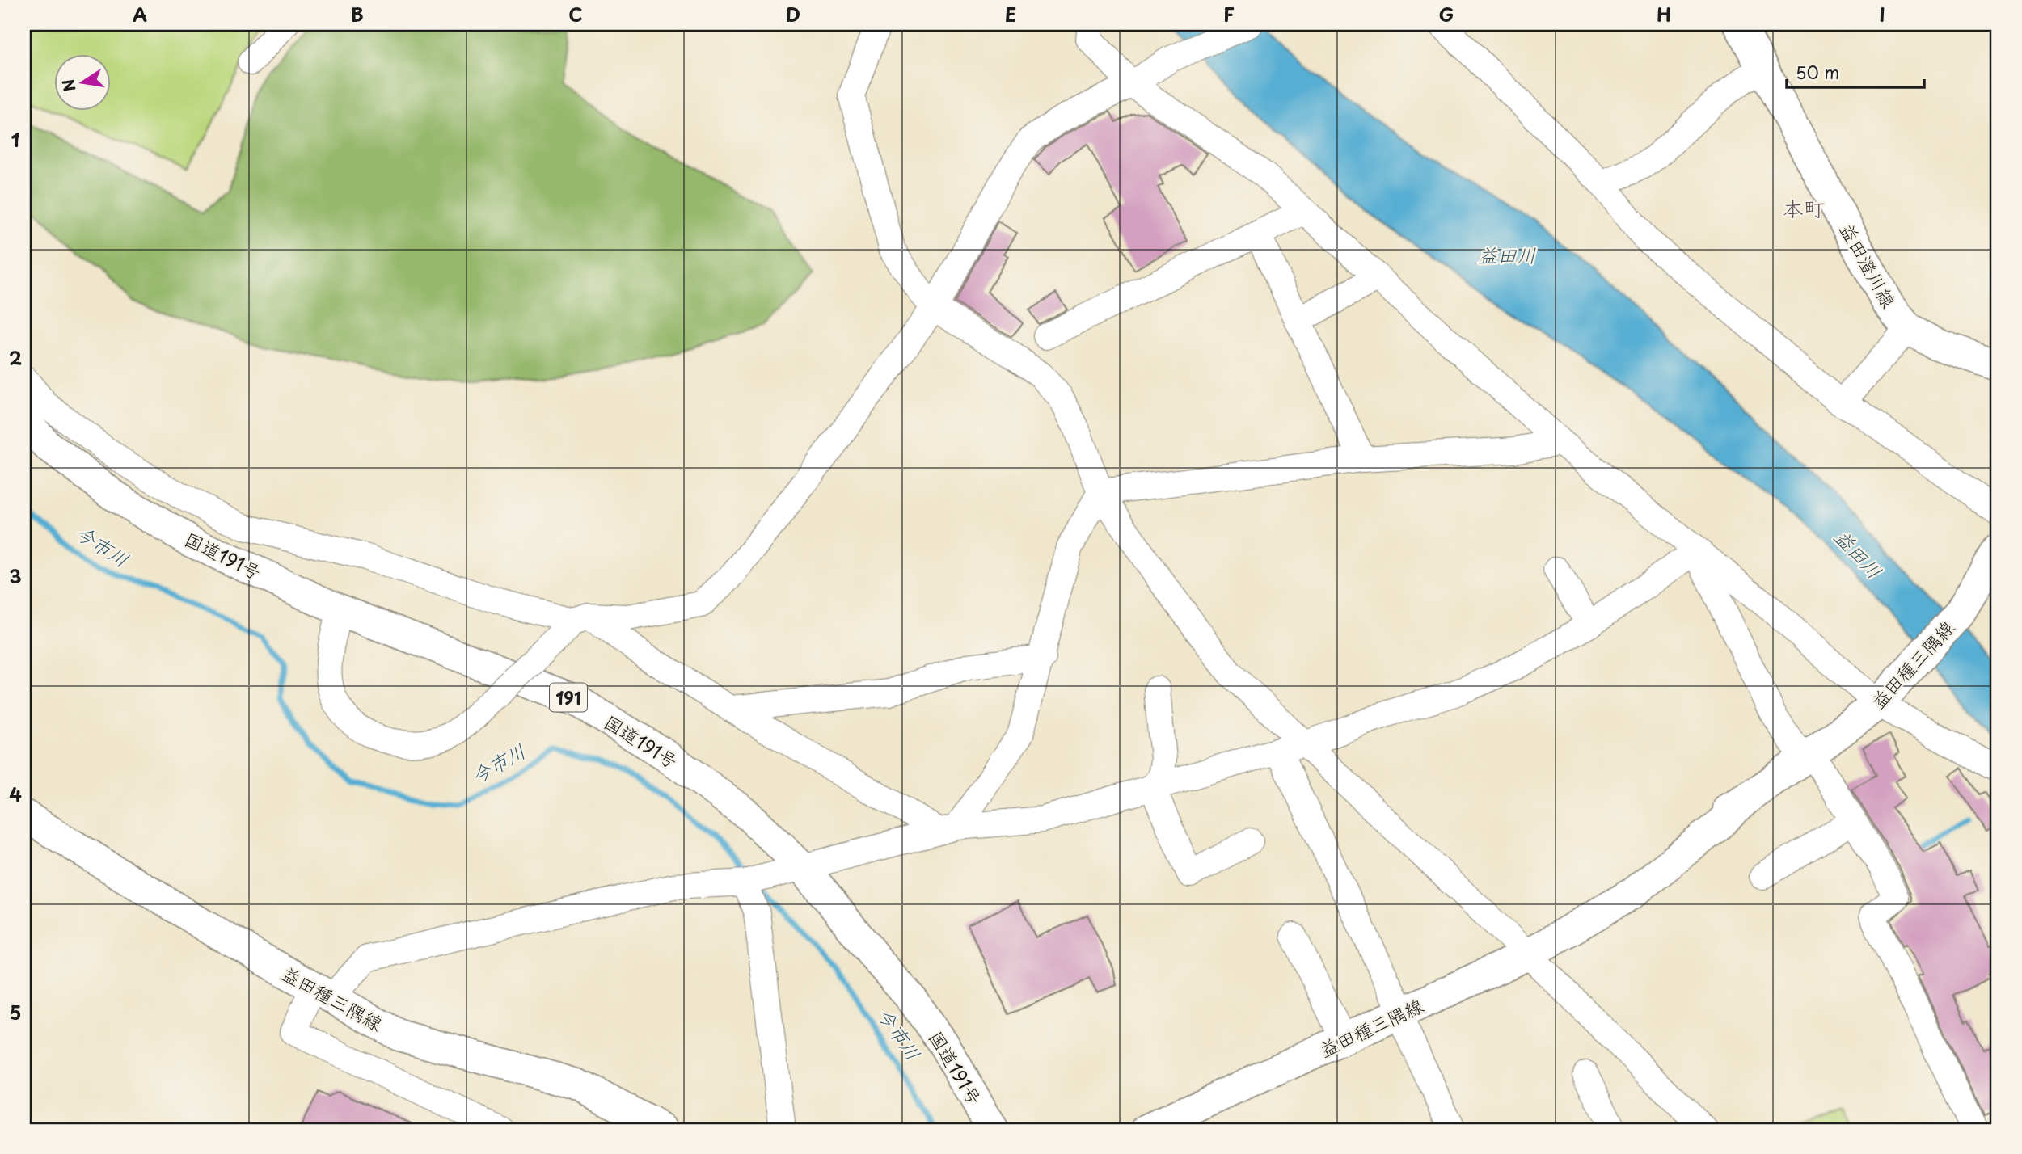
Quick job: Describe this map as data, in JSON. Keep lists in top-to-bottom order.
{
  "streets": {
    "main road": [
      "益田澄川線",
      "国道191号",
      "益田種三隅線",
      "191"
    ]
  },
  "districts": ["本町"],
  "water": ["益田川", "今市川"],
  "scale_bar": "50 m",
  "north": "left",
  "grid": {
    "columns": [
      "A",
      "B",
      "C",
      "D",
      "E",
      "F",
      "G",
      "H",
      "I"
    ],
    "rows": [
      "1",
      "2",
      "3",
      "4",
      "5"
    ]
  }
}
